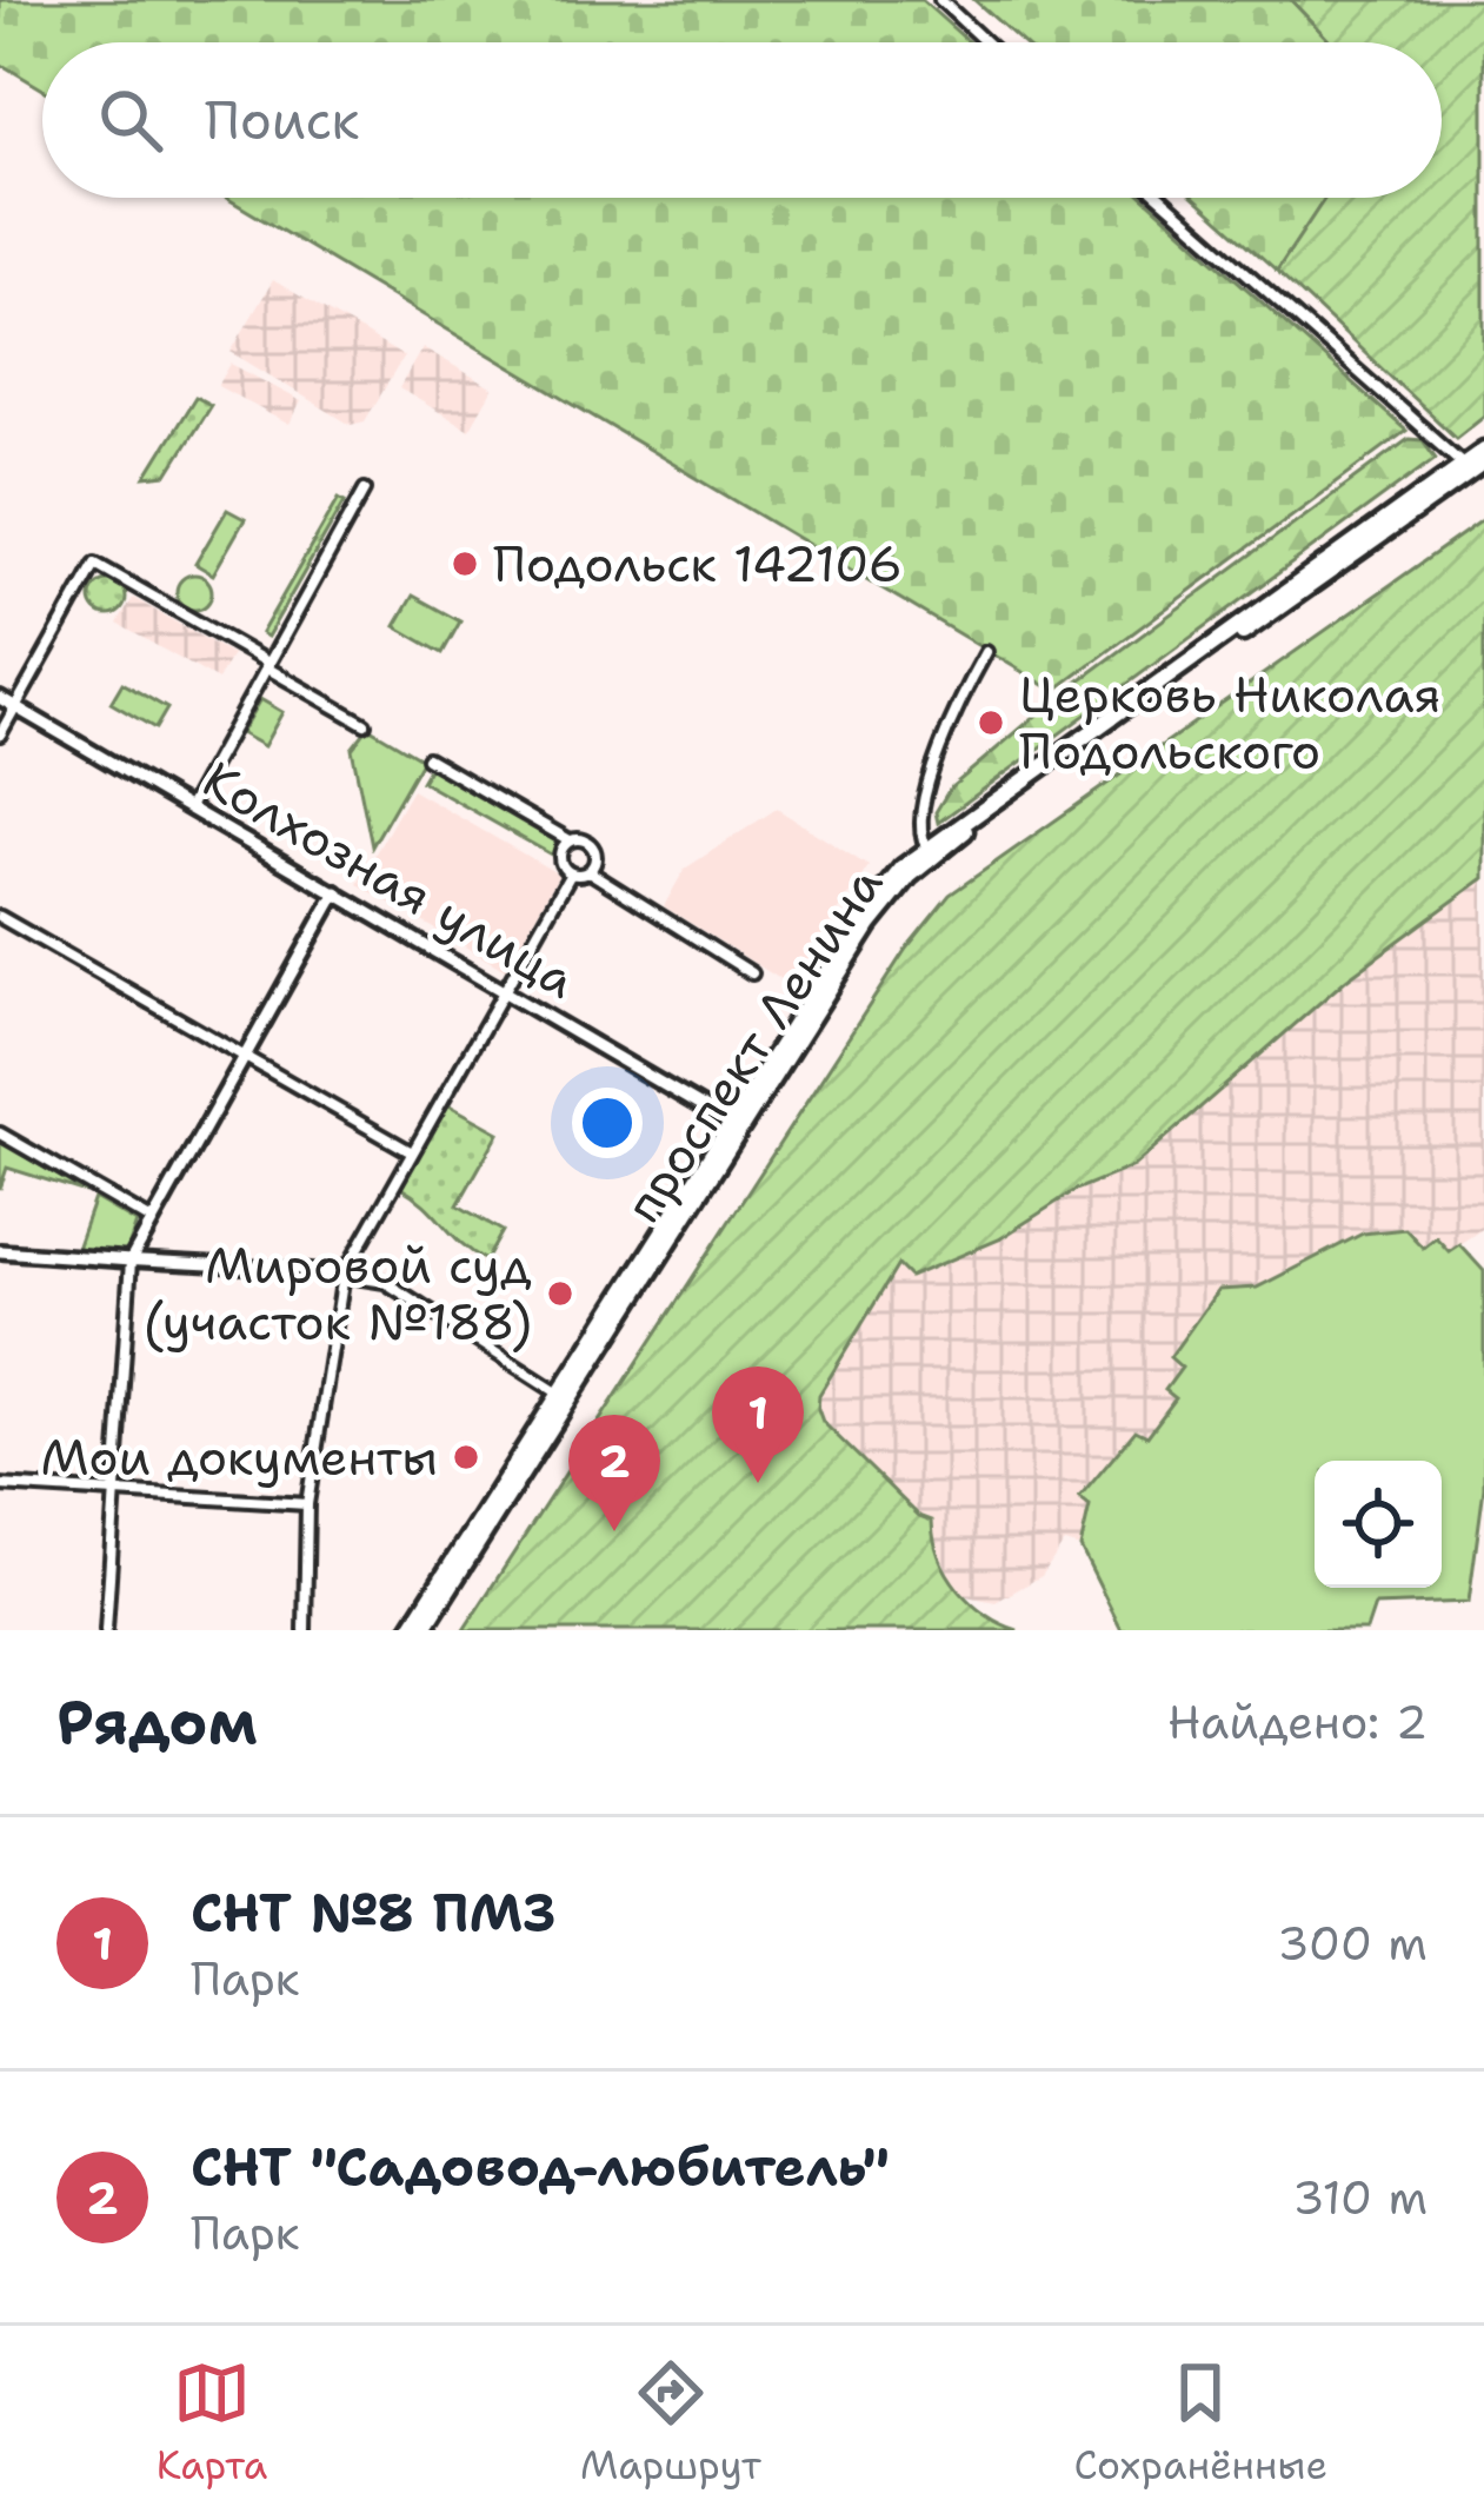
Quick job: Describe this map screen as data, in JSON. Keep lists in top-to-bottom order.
{
  "streets": {
    "main road": ["проспект Ленина"],
    "street": ["Колхозная улица"]
  },
  "crossings": [
    ["Колхозная улица", "проспект Ленина"]
  ],
  "places": [
    "Подольск 142106",
    "Церковь Николая Подольского",
    "Мировой суд (участок №188)",
    "Мои документы"
  ],
  "page": {
    "search": "Поиск",
    "pins": ["1", "2"],
    "heading": ["Рядом", "Найдено: 2"],
    "list": [
      {
        "mark": "1",
        "name": "СНТ №8 ПМЗ",
        "note": "Парк",
        "value": "300 m"
      },
      {
        "mark": "2",
        "name": "СНТ \"Садовод-любитель\"",
        "note": "Парк",
        "value": "310 m"
      }
    ],
    "nav": ["Карта", "Маршрут", "Сохранённые"]
  }
}
